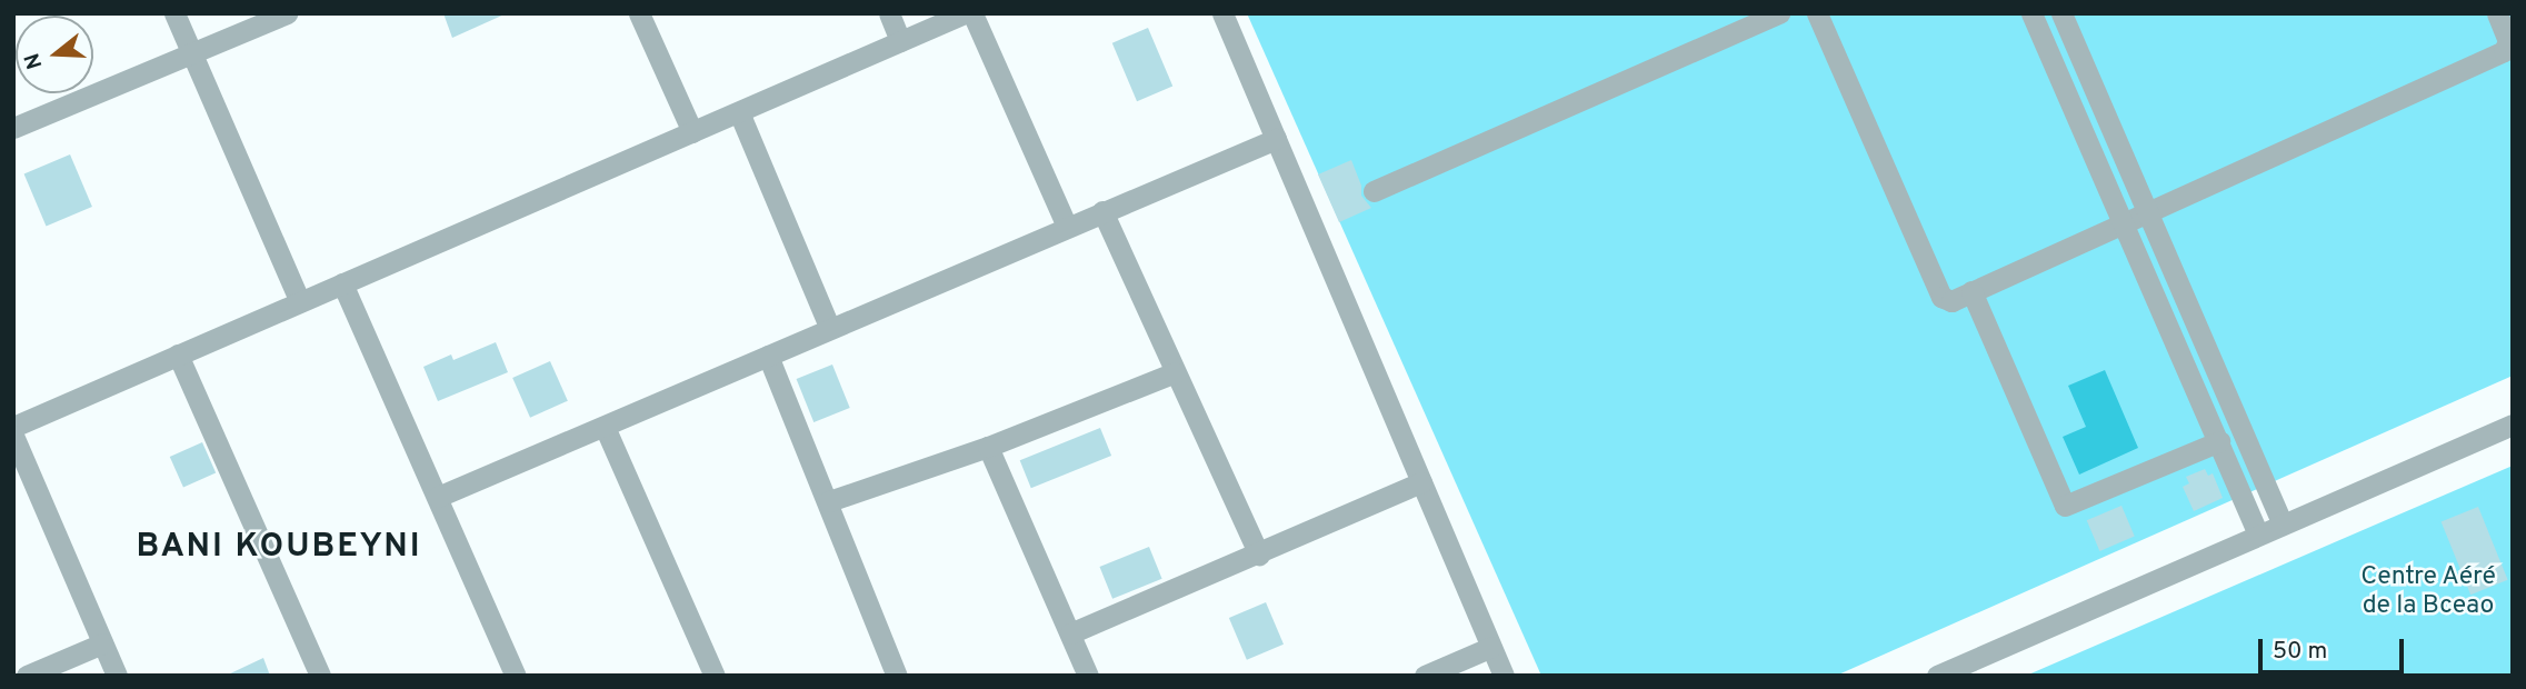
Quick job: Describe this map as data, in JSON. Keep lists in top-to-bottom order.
{
  "districts": ["BANI KOUBEYNI"],
  "parks": ["Centre Aéré de la Bceao"],
  "scale_bar": "50 m",
  "north": "left"
}
